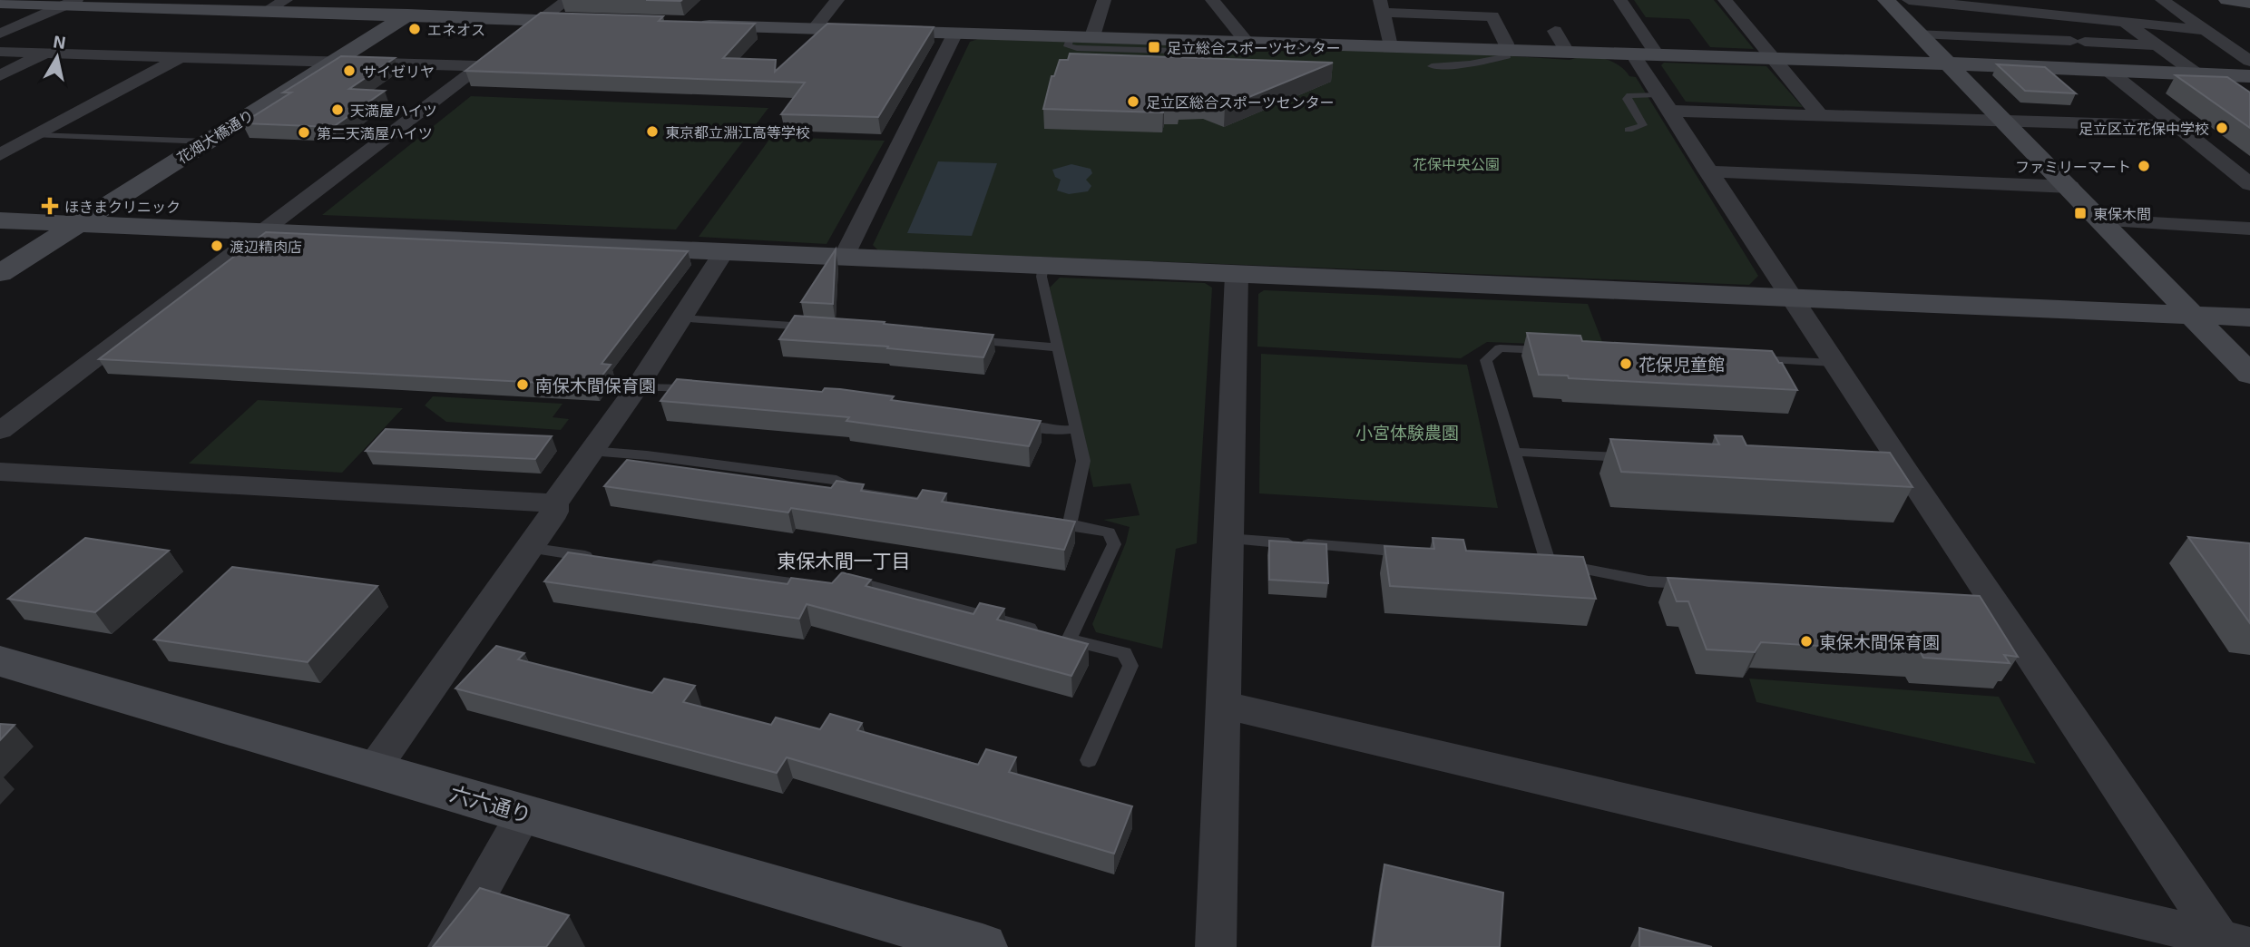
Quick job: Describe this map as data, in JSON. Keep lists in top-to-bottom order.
{
  "streets": {
    "street": ["花畑大橋通り", "六六通り"]
  },
  "districts": ["東保木間一丁目"],
  "parks": ["花保中央公園", "小宮体験農園"],
  "places": {
    "other": [
      "エネオス",
      "サイゼリヤ",
      "足立区総合スポーツセンター",
      "天満屋ハイツ",
      "足立区立花保中学校",
      "東京都立淵江高等学校",
      "第二天満屋ハイツ",
      "ファミリーマート",
      "渡辺精肉店",
      "花保児童館",
      "南保木間保育園",
      "東保木間保育園"
    ],
    "transit": ["足立総合スポーツセンター", "東保木間"],
    "health": ["ほきまクリニック"]
  },
  "north": "top"
}
